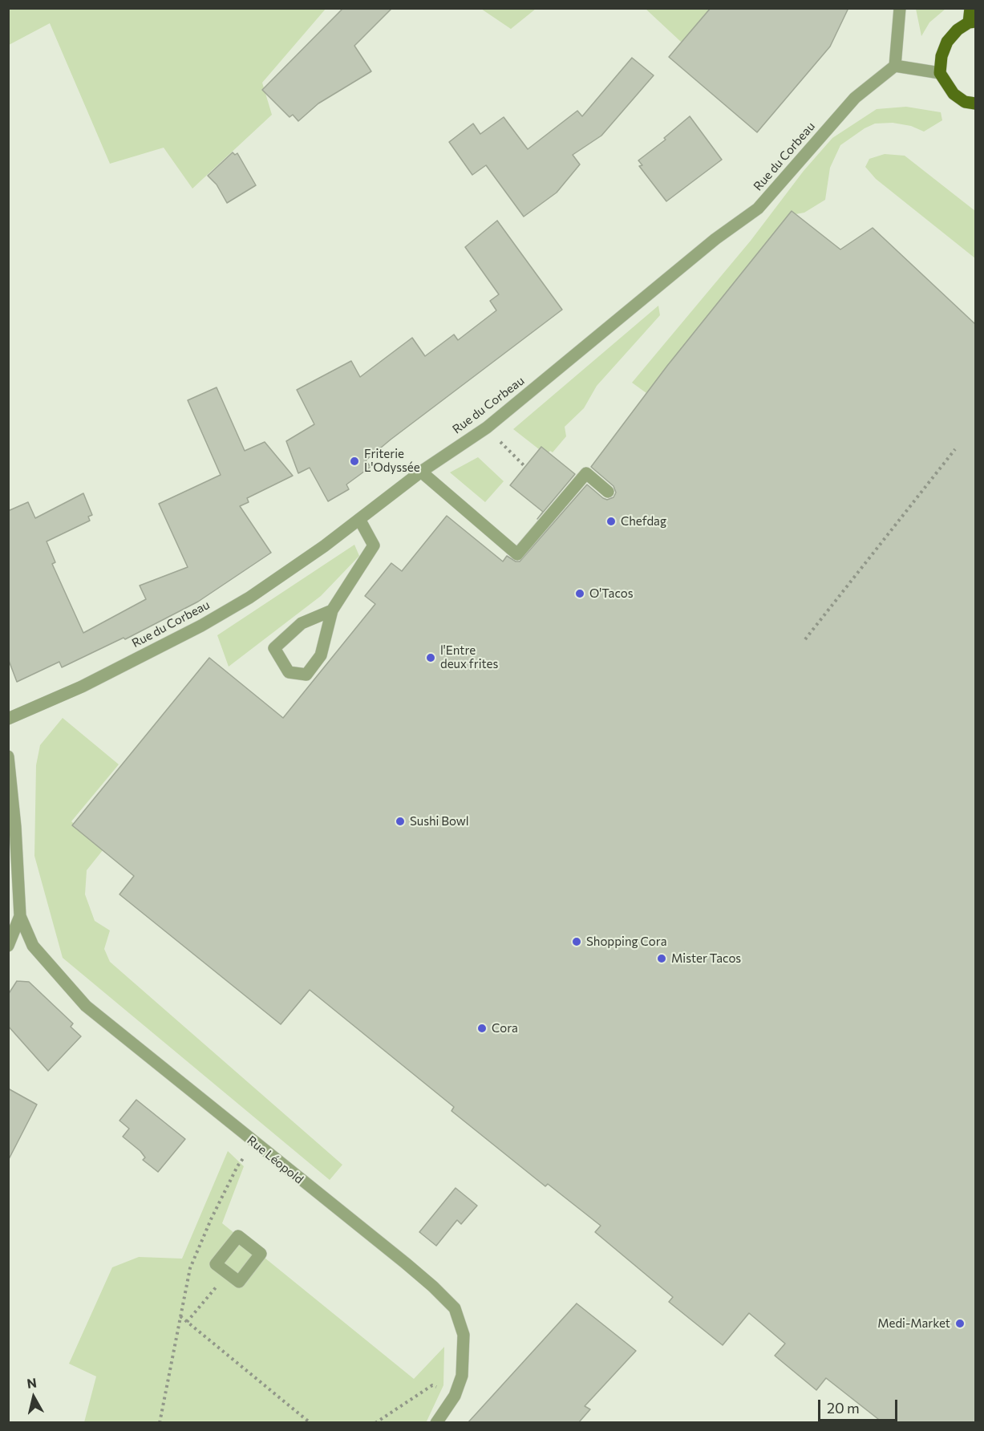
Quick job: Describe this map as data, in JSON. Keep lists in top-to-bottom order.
{
  "streets": {
    "street": ["Rue du Corbeau", "Rue Léopold"]
  },
  "places": [
    "Friterie L'Odyssée",
    "Chefdag",
    "O'Tacos",
    "l'Entre deux frites",
    "Sushi Bowl",
    "Shopping Cora",
    "Mister Tacos",
    "Cora",
    "Medi-Market"
  ],
  "scale_bar": "20 m",
  "north": "top"
}
